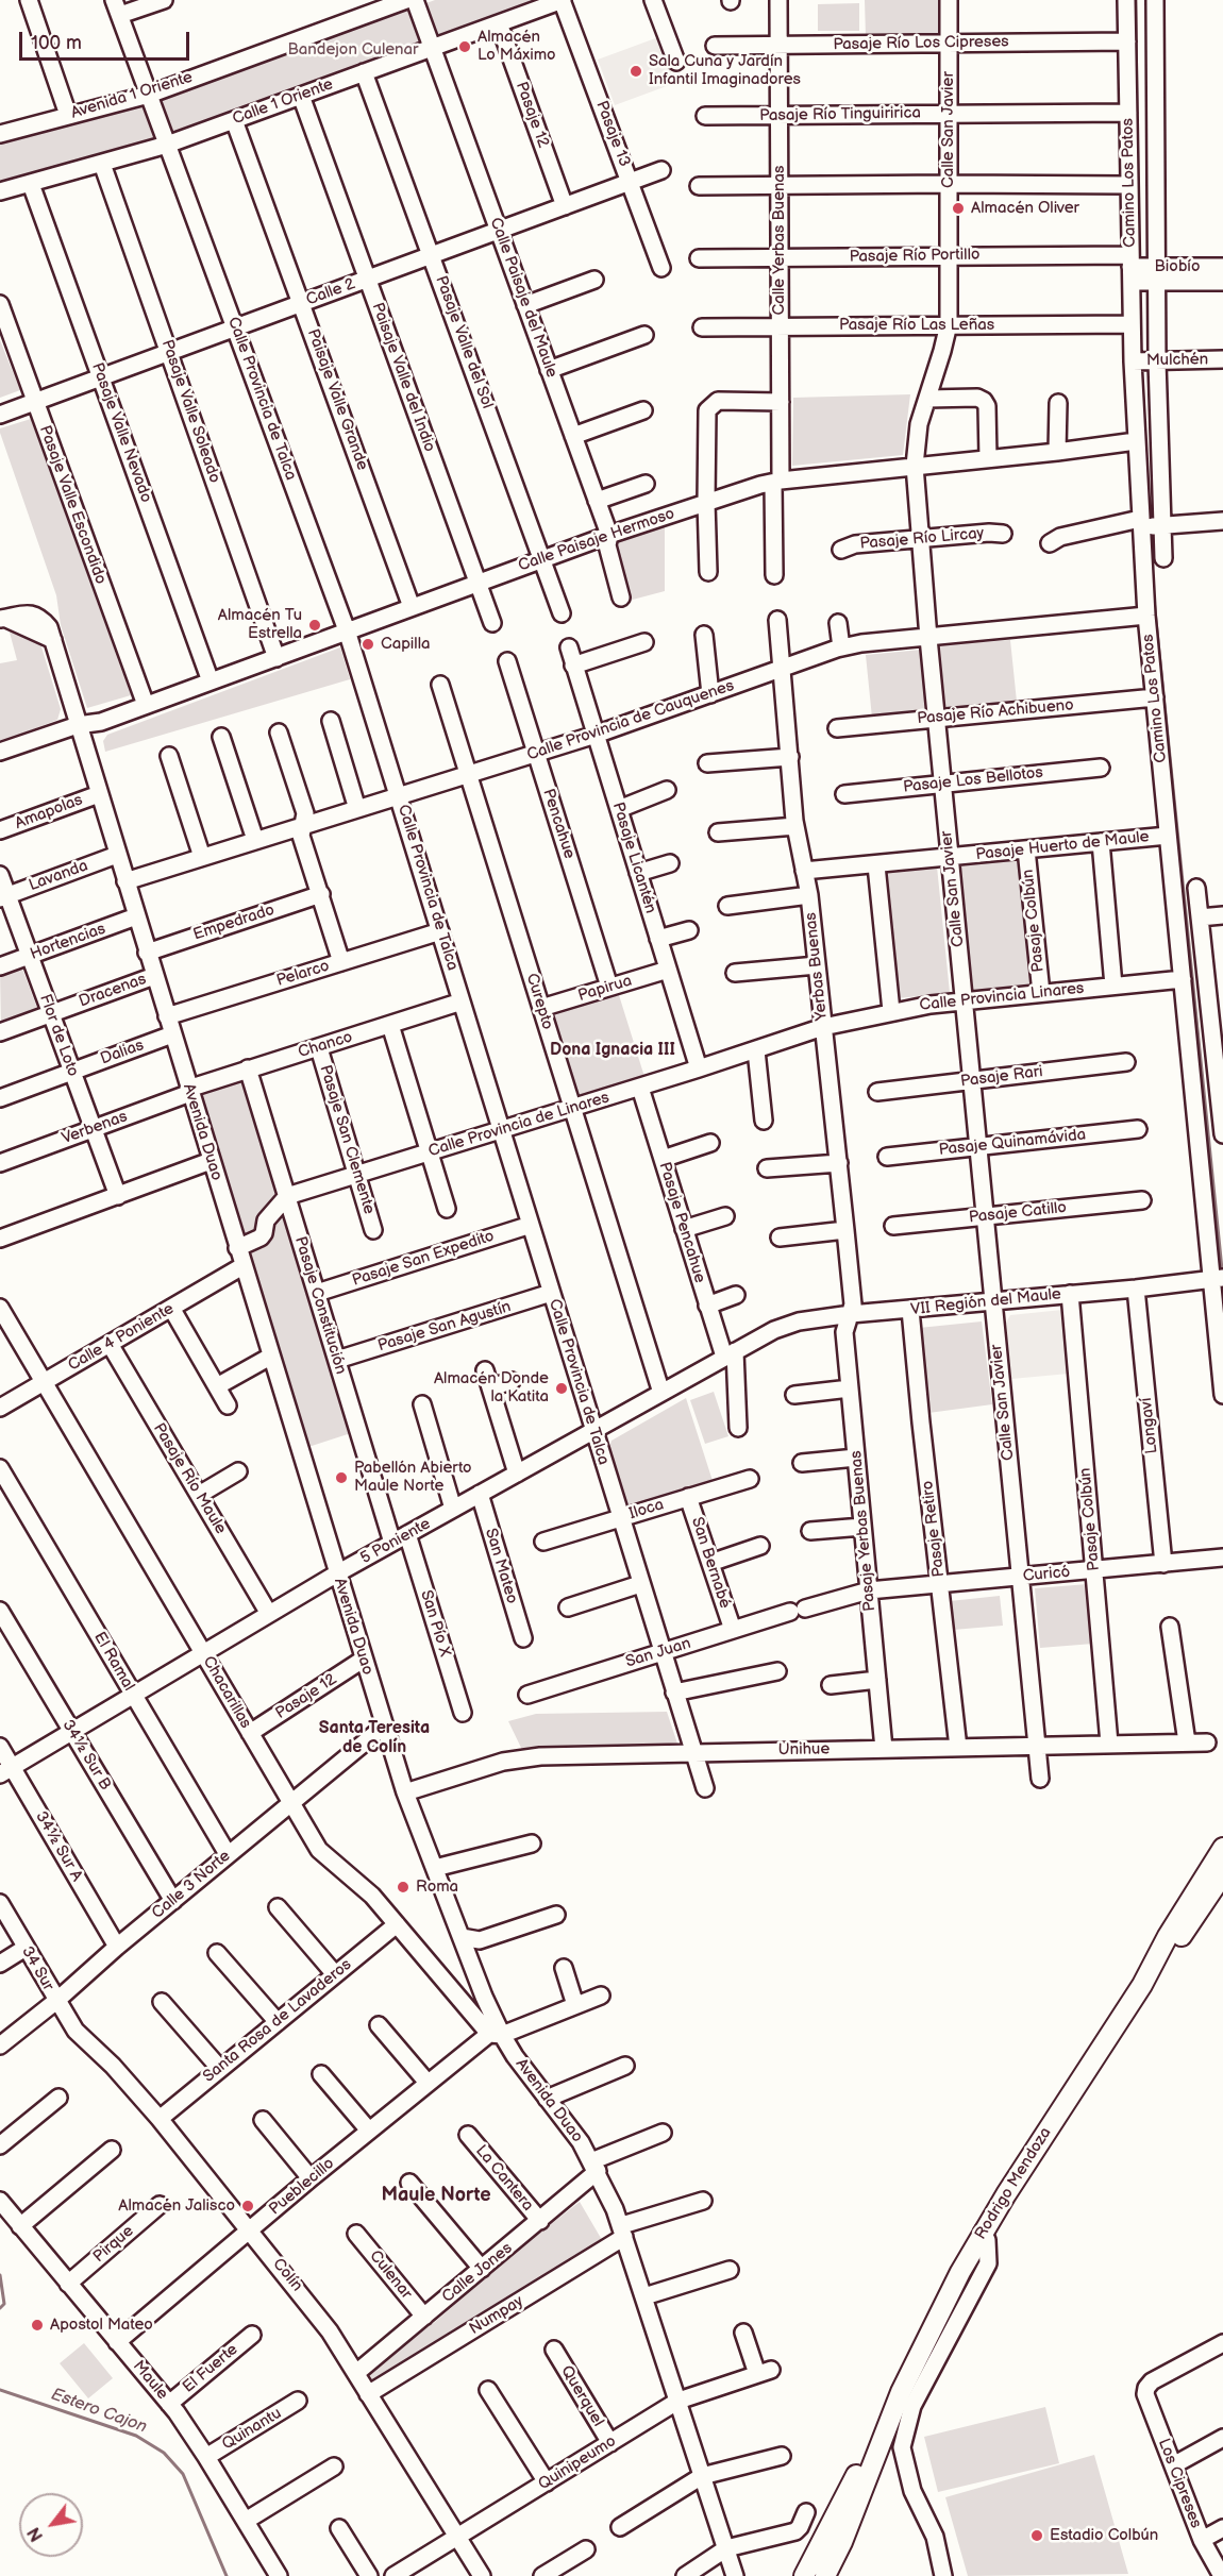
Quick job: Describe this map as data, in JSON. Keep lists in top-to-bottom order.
{
  "streets": {
    "main road": ["Rodrigo Mendoza"],
    "street": [
      "Pasaje Río Los Cipreses",
      "Avenida 1 Oriente",
      "Calle 1 Oriente",
      "Pasaje 12",
      "Pasaje Río Tinguiririca",
      "Calle San Javier",
      "Pasaje 13",
      "Camino Los Patos",
      "Calle Yerbas Buenas",
      "Pasaje Río Portillo",
      "Biobío",
      "Calle 2",
      "Calle Paisaje del Maule",
      "Pasaje Río Las Leñas",
      "Pasaje Valle del Sol",
      "Mulchén",
      "Paisaje Valle del Indio",
      "Calle Provincia de Talca",
      "Paisaje Valle Grande",
      "Pasaje Valle Soleado",
      "Pasaje Valle Nevado",
      "Pasaje Valle Escondido",
      "Pasaje Río Lircay",
      "Calle Paisaje Hermoso",
      "Pasaje Río Achibueno",
      "Calle Provincia de Cauquenes",
      "Pasaje Los Bellotos",
      "Amapolas",
      "Pencahue",
      "Pasaje Huerto de Maule",
      "Pasaje Licantén",
      "Lavanda",
      "Pasaje Colbún",
      "Empedrado",
      "Hortencias",
      "Yerbas Buenas",
      "Pelarco",
      "Papirua",
      "Dracenas",
      "Calle Provincia Linares",
      "Curepto",
      "Flor de Loto",
      "Chanco",
      "Dalias",
      "Pasaje Rari",
      "Calle Provincia de Linares",
      "Verbenas",
      "Avenida Duao",
      "Pasaje San Clemente",
      "Pasaje Quinamávida",
      "Pasaje Catillo",
      "Pasaje Pencahue",
      "Pasaje San Expedito",
      "VII Región del Maule",
      "Pasaje Constitución",
      "Pasaje San Agustín",
      "Calle 4 Poniente",
      "Longaví",
      "Pasaje Río Maule",
      "Iloca",
      "Pasaje Retiro",
      "Pasaje Yerbas Buenas",
      "5 Poniente",
      "San Bernabé",
      "San Mateo",
      "Curicó",
      "San Pío X",
      "San Juan",
      "El Ramal",
      "Chacarillas",
      "Unihue",
      "34½ Sur B",
      "34½ Sur A",
      "Calle 3 Norte",
      "34 Sur",
      "Santa Rosa de Lavaderos",
      "La Cantera",
      "Pueblecillo",
      "Pirque",
      "Calle Jones",
      "Colín",
      "Culenar",
      "Numpay",
      "El Fuerte",
      "Maule",
      "Querquel",
      "Quinantu",
      "Quinipeumo",
      "Los Cipreses"
    ]
  },
  "crossings": [
    ["Pasaje Río Los Cipreses", "Calle San Javier"],
    ["Pasaje Río Los Cipreses", "Camino Los Patos"],
    ["Pasaje Río Los Cipreses", "Calle Yerbas Buenas"],
    ["Avenida 1 Oriente", "Calle Provincia de Talca"],
    ["Calle 1 Oriente", "Pasaje 12"],
    ["Calle 1 Oriente", "Pasaje 13"],
    ["Calle 1 Oriente", "Calle Paisaje del Maule"],
    ["Calle 1 Oriente", "Pasaje Valle del Sol"],
    ["Calle 1 Oriente", "Paisaje Valle del Indio"],
    ["Calle 1 Oriente", "Calle Provincia de Talca"],
    ["Calle 1 Oriente", "Paisaje Valle Grande"],
    ["Calle 1 Oriente", "Pasaje Valle Soleado"],
    ["Calle 1 Oriente", "Pasaje Valle Nevado"],
    ["Pasaje 12", "Calle 2"],
    ["Pasaje 12", "Avenida Duao"],
    ["Pasaje 12", "Chacarillas"],
    ["Pasaje Río Tinguiririca", "Calle San Javier"],
    ["Pasaje Río Tinguiririca", "Camino Los Patos"],
    ["Pasaje Río Tinguiririca", "Calle Yerbas Buenas"],
    ["Calle San Javier", "Pasaje Río Portillo"],
    ["Calle San Javier", "Pasaje Río Las Leñas"],
    ["Calle San Javier", "Pasaje Río Lircay"],
    ["Calle San Javier", "Calle Paisaje Hermoso"],
    ["Calle San Javier", "Pasaje Río Achibueno"],
    ["Calle San Javier", "Calle Provincia de Cauquenes"],
    ["Calle San Javier", "Pasaje Los Bellotos"],
    ["Calle San Javier", "Pasaje Huerto de Maule"],
    ["Calle San Javier", "Calle Provincia Linares"],
    ["Calle San Javier", "Pasaje Rari"],
    ["Calle San Javier", "Pasaje Quinamávida"],
    ["Calle San Javier", "Pasaje Catillo"],
    ["Calle San Javier", "VII Región del Maule"],
    ["Calle San Javier", "Curicó"],
    ["Calle San Javier", "Unihue"],
    ["Pasaje 13", "Calle 2"],
    ["Camino Los Patos", "Pasaje Río Portillo"],
    ["Camino Los Patos", "Biobío"],
    ["Camino Los Patos", "Pasaje Río Las Leñas"],
    ["Camino Los Patos", "Mulchén"],
    ["Camino Los Patos", "Calle Paisaje Hermoso"],
    ["Camino Los Patos", "Pasaje Río Achibueno"],
    ["Camino Los Patos", "Calle Provincia de Cauquenes"],
    ["Camino Los Patos", "Pasaje Huerto de Maule"],
    ["Camino Los Patos", "Calle Provincia Linares"],
    ["Camino Los Patos", "VII Región del Maule"],
    ["Calle Yerbas Buenas", "Pasaje Río Portillo"],
    ["Calle Yerbas Buenas", "Pasaje Río Las Leñas"],
    ["Calle Yerbas Buenas", "Calle Paisaje Hermoso"],
    ["Pasaje Río Portillo", "Biobío"],
    ["Calle 2", "Calle Paisaje del Maule"],
    ["Calle 2", "Pasaje Valle del Sol"],
    ["Calle 2", "Paisaje Valle del Indio"],
    ["Calle 2", "Calle Provincia de Talca"],
    ["Calle 2", "Paisaje Valle Grande"],
    ["Calle 2", "Pasaje Valle Soleado"],
    ["Calle 2", "Pasaje Valle Nevado"],
    ["Calle 2", "Pasaje Valle Escondido"],
    ["Calle Paisaje del Maule", "Calle Paisaje Hermoso"],
    ["Pasaje Valle del Sol", "Calle Paisaje Hermoso"],
    ["Paisaje Valle del Indio", "Calle Paisaje Hermoso"],
    ["Calle Provincia de Talca", "Calle Paisaje Hermoso"],
    ["Calle Provincia de Talca", "Calle Provincia de Cauquenes"],
    ["Calle Provincia de Talca", "Pelarco"],
    ["Calle Provincia de Talca", "Chanco"],
    ["Calle Provincia de Talca", "Calle Provincia de Linares"],
    ["Calle Provincia de Talca", "Pasaje San Expedito"],
    ["Calle Provincia de Talca", "Pasaje San Agustín"],
    ["Calle Provincia de Talca", "Iloca"],
    ["Calle Provincia de Talca", "5 Poniente"],
    ["Calle Provincia de Talca", "San Juan"],
    ["Calle Provincia de Talca", "Unihue"],
    ["Paisaje Valle Grande", "Calle Paisaje Hermoso"],
    ["Pasaje Valle Soleado", "Calle Paisaje Hermoso"],
    ["Pasaje Valle Nevado", "Calle Paisaje Hermoso"],
    ["Pasaje Valle Escondido", "Calle Paisaje Hermoso"],
    ["Calle Paisaje Hermoso", "Avenida Duao"],
    ["Calle Provincia de Cauquenes", "Pencahue"],
    ["Calle Provincia de Cauquenes", "Pasaje Licantén"],
    ["Calle Provincia de Cauquenes", "Yerbas Buenas"],
    ["Calle Provincia de Cauquenes", "Curepto"],
    ["Calle Provincia de Cauquenes", "Avenida Duao"],
    ["Amapolas", "Avenida Duao"],
    ["Pencahue", "Papirua"],
    ["Pasaje Huerto de Maule", "Pasaje Colbún"],
    ["Pasaje Huerto de Maule", "Yerbas Buenas"],
    ["Pasaje Licantén", "Papirua"],
    ["Pasaje Licantén", "Calle Provincia de Linares"],
    ["Lavanda", "Flor de Loto"],
    ["Lavanda", "Avenida Duao"],
    ["Pasaje Colbún", "Calle Provincia Linares"],
    ["Pasaje Colbún", "VII Región del Maule"],
    ["Pasaje Colbún", "Curicó"],
    ["Pasaje Colbún", "Unihue"],
    ["Empedrado", "Avenida Duao"],
    ["Hortencias", "Flor de Loto"],
    ["Hortencias", "Avenida Duao"],
    ["Yerbas Buenas", "Calle Provincia Linares"],
    ["Yerbas Buenas", "Calle Provincia de Linares"],
    ["Yerbas Buenas", "VII Región del Maule"],
    ["Yerbas Buenas", "Pasaje Yerbas Buenas"],
    ["Pelarco", "Avenida Duao"],
    ["Papirua", "Curepto"],
    ["Dracenas", "Flor de Loto"],
    ["Dracenas", "Avenida Duao"],
    ["Calle Provincia Linares", "Calle Provincia de Linares"],
    ["Curepto", "Calle Provincia de Linares"],
    ["Curepto", "5 Poniente"],
    ["Flor de Loto", "Dalias"],
    ["Flor de Loto", "Verbenas"],
    ["Chanco", "Verbenas"],
    ["Chanco", "Avenida Duao"],
    ["Chanco", "Pasaje San Clemente"],
    ["Chanco", "Pasaje Constitución"],
    ["Dalias", "Avenida Duao"],
    ["Calle Provincia de Linares", "Pasaje San Clemente"],
    ["Calle Provincia de Linares", "Pasaje Pencahue"],
    ["Calle Provincia de Linares", "Pasaje Constitución"],
    ["Verbenas", "Avenida Duao"],
    ["Avenida Duao", "Calle 4 Poniente"],
    ["Avenida Duao", "5 Poniente"],
    ["Avenida Duao", "Chacarillas"],
    ["Avenida Duao", "Unihue"],
    ["Avenida Duao", "Calle 3 Norte"],
    ["Avenida Duao", "Pueblecillo"],
    ["Avenida Duao", "Calle Jones"],
    ["Avenida Duao", "Numpay"],
    ["Avenida Duao", "Quinipeumo"],
    ["Pasaje Pencahue", "5 Poniente"],
    ["Pasaje San Expedito", "Pasaje Constitución"],
    ["VII Región del Maule", "Longaví"],
    ["VII Región del Maule", "Pasaje Retiro"],
    ["VII Región del Maule", "Pasaje Yerbas Buenas"],
    ["VII Región del Maule", "5 Poniente"],
    ["Pasaje Constitución", "Pasaje San Agustín"],
    ["Pasaje Constitución", "5 Poniente"],
    ["Calle 4 Poniente", "Pasaje Río Maule"],
    ["Calle 4 Poniente", "Chacarillas"],
    ["Longaví", "Curicó"],
    ["Pasaje Río Maule", "5 Poniente"],
    ["Iloca", "San Bernabé"],
    ["Pasaje Retiro", "Curicó"],
    ["Pasaje Retiro", "Unihue"],
    ["Pasaje Yerbas Buenas", "Curicó"],
    ["Pasaje Yerbas Buenas", "Unihue"],
    ["5 Poniente", "San Mateo"],
    ["5 Poniente", "San Pío X"],
    ["5 Poniente", "El Ramal"],
    ["5 Poniente", "Chacarillas"],
    ["5 Poniente", "34½ Sur B"],
    ["5 Poniente", "34½ Sur A"],
    ["San Bernabé", "San Juan"],
    ["Curicó", "San Juan"],
    ["El Ramal", "Calle 3 Norte"],
    ["Chacarillas", "Calle 3 Norte"],
    ["Chacarillas", "Santa Rosa de Lavaderos"],
    ["Chacarillas", "Pueblecillo"],
    ["34½ Sur B", "Calle 3 Norte"],
    ["34½ Sur A", "Calle 3 Norte"],
    ["Calle 3 Norte", "34 Sur"],
    ["Calle 3 Norte", "Colín"],
    ["34 Sur", "Colín"],
    ["Santa Rosa de Lavaderos", "Colín"],
    ["La Cantera", "Calle Jones"],
    ["Pueblecillo", "Colín"],
    ["Pueblecillo", "Maule"],
    ["Pirque", "Maule"],
    ["Calle Jones", "Colín"],
    ["Calle Jones", "Culenar"],
    ["Colín", "Numpay"],
    ["Colín", "Quinipeumo"],
    ["El Fuerte", "Maule"],
    ["Maule", "Quinantu"],
    ["Querquel", "Quinipeumo"]
  ],
  "districts": ["Dona Ignacia III", "Santa Teresita de Colín", "Maule Norte"],
  "water": ["Estero Cajon"],
  "parks": ["Bandejon Culenar"],
  "places": [
    "Almacén Lo Máximo",
    "Sala Cuna y Jardín Infantil Imaginadores",
    "Almacén Oliver",
    "Almacén Tu Estrella",
    "Capilla",
    "Almacén Donde la Katita",
    "Pabellón Abierto Maule Norte",
    "Roma",
    "Almacén Jalisco",
    "Apostol Mateo",
    "Estadio Colbún"
  ],
  "scale_bar": "100 m",
  "north": "bottom left"
}
